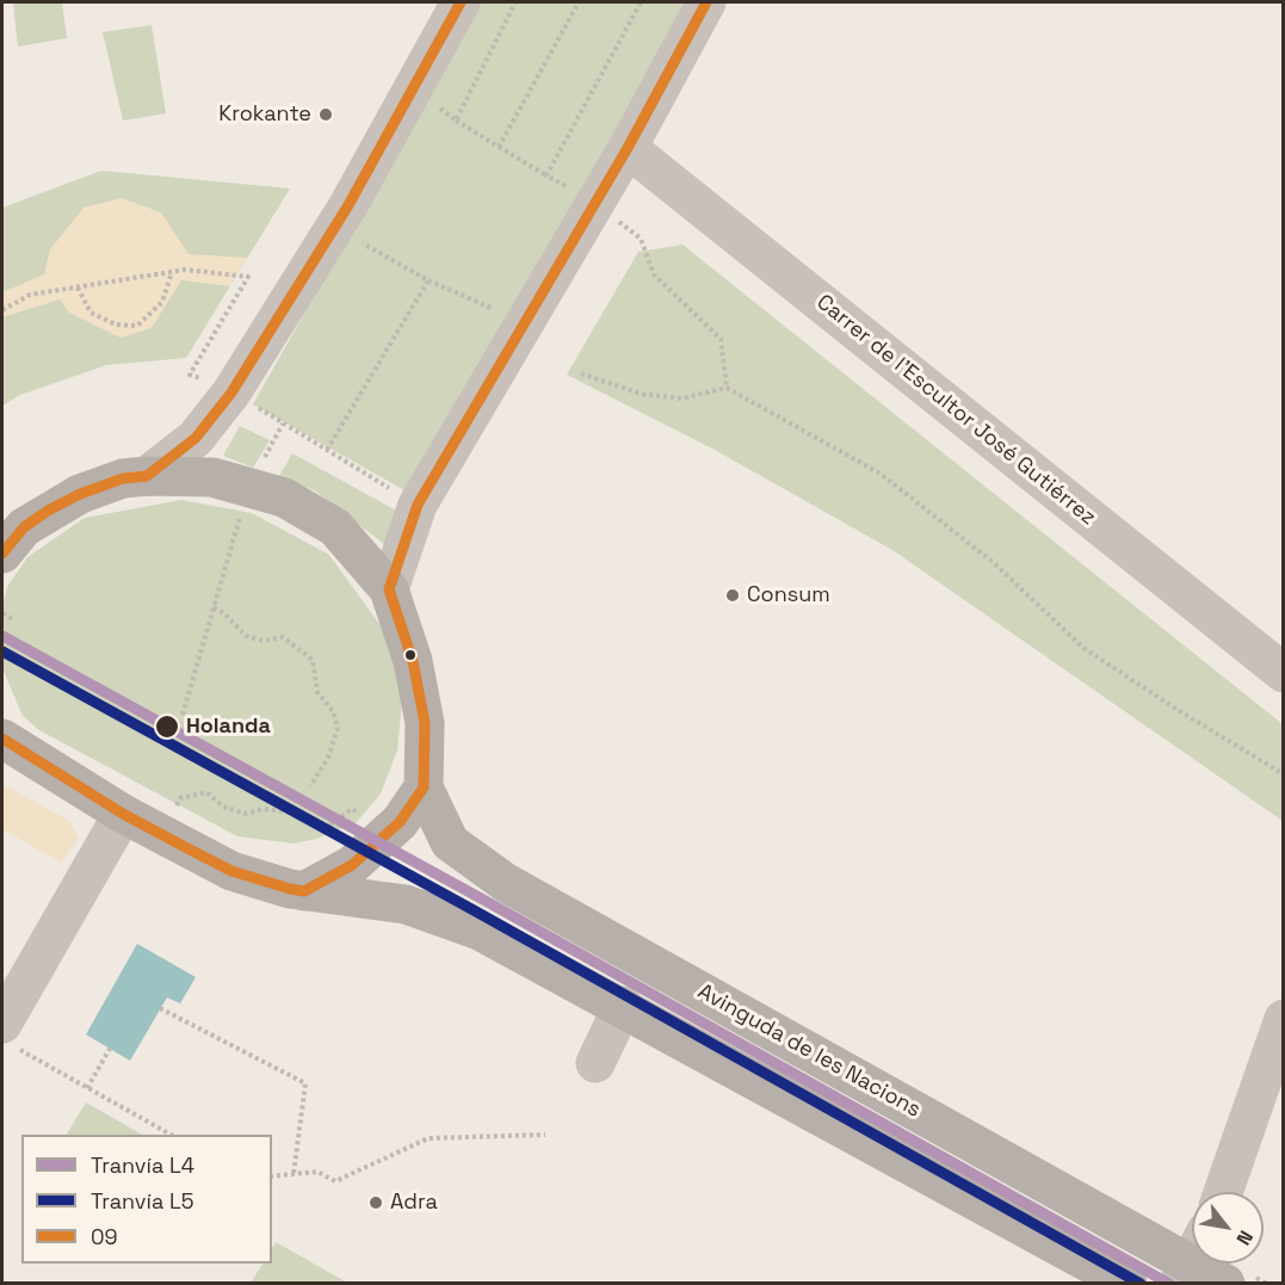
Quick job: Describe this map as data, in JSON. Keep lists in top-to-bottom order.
{
  "streets": {
    "main road": ["Avinguda de les Nacions"],
    "street": ["Carrer de l'Escultor José Gutiérrez"]
  },
  "places": [
    "Krokante",
    "Consum",
    "Holanda",
    "Adra"
  ],
  "lines": ["transit line 09", "tram line L4", "tram line L5"],
  "legend": ["Tranvía L4", "Tranvía L5", "09"],
  "north": "bottom right"
}
